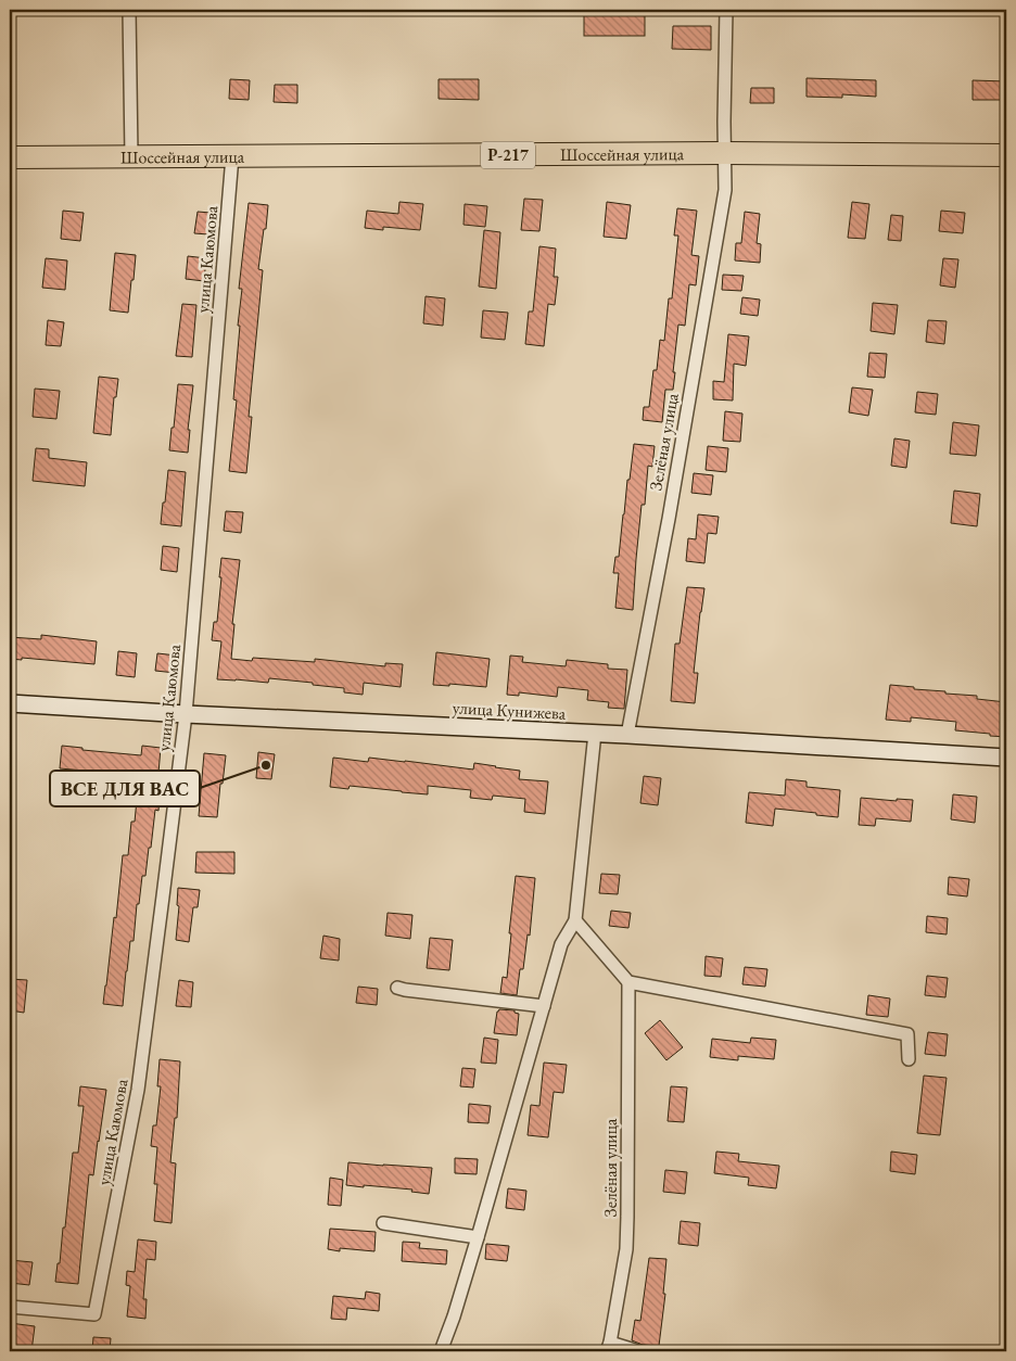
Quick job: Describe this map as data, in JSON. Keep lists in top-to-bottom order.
{
  "streets": {
    "highway": ["Шоссейная улица", "Р-217"],
    "street": ["улица Каюмова", "Зелёная улица", "улица Кунижева"]
  },
  "crossings": [
    ["Шоссейная улица", "улица Каюмова"],
    ["Шоссейная улица", "Зелёная улица"],
    ["улица Каюмова", "улица Кунижева"],
    ["Зелёная улица", "улица Кунижева"]
  ],
  "places": ["ВСЕ ДЛЯ ВАС"]
}
